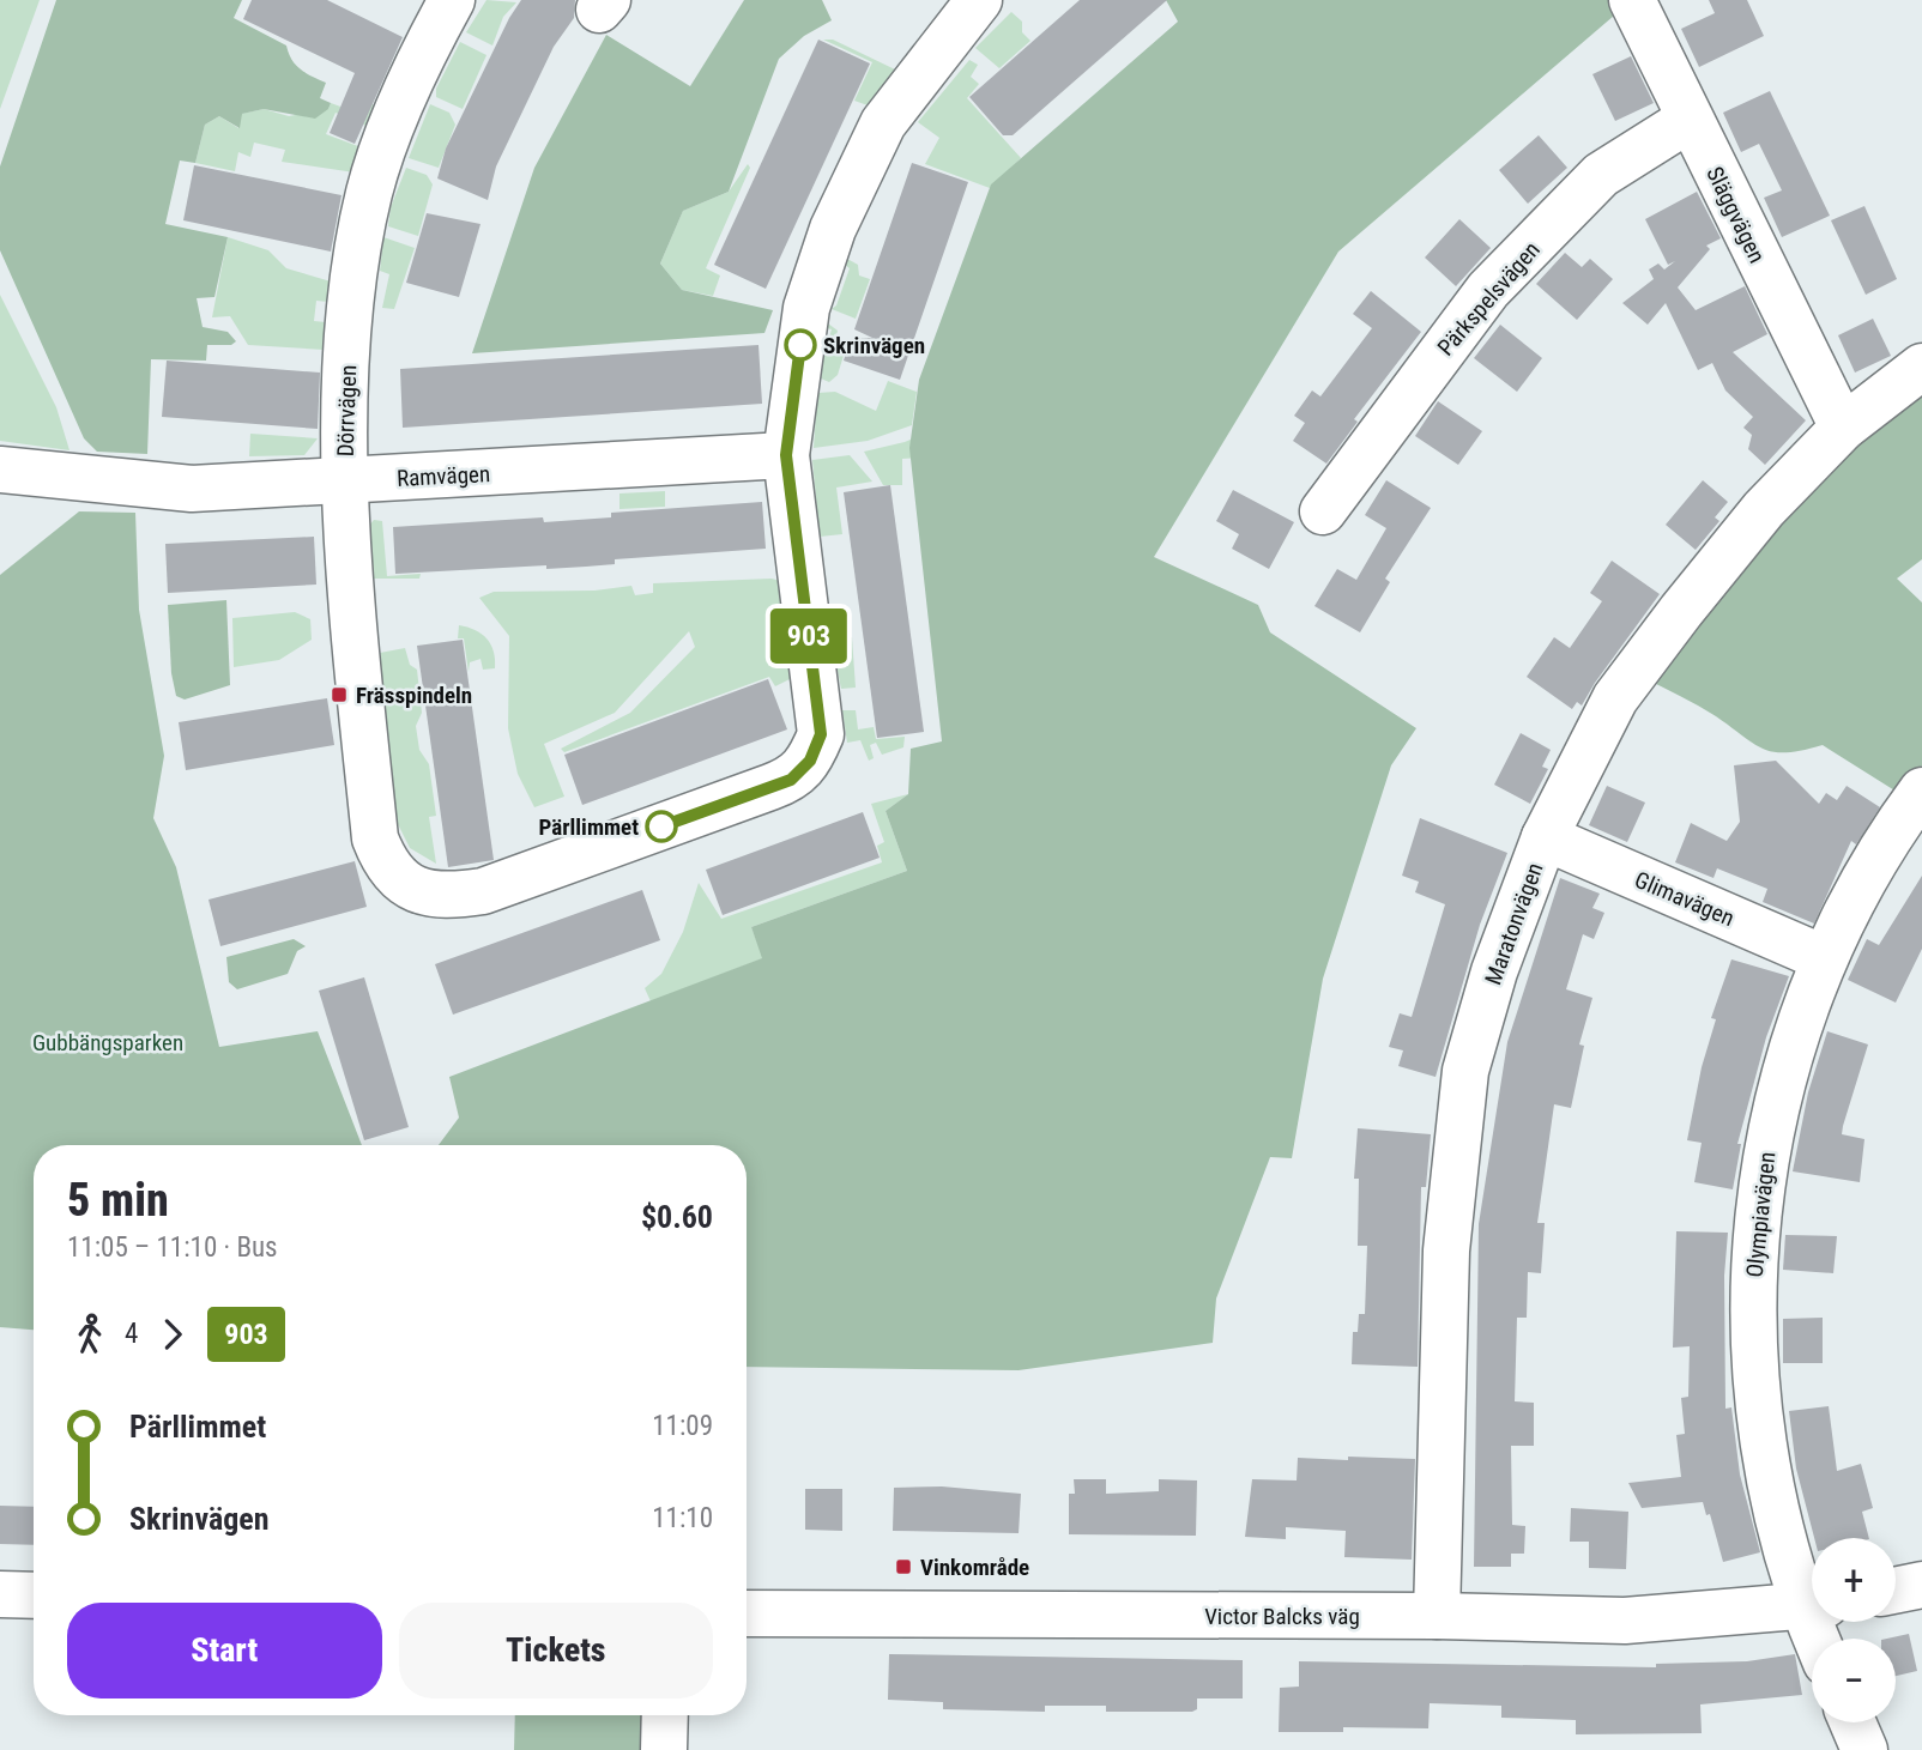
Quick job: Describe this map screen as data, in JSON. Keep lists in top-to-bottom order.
{
  "streets": {
    "street": [
      "Släggvägen",
      "Pärkspelsvägen",
      "Dörrvägen",
      "Ramvägen",
      "Glimavägen",
      "Maratonvägen",
      "Olympiavägen",
      "Victor Balcks väg"
    ]
  },
  "crossings": [
    ["Släggvägen", "Pärkspelsvägen"],
    ["Släggvägen", "Maratonvägen"],
    ["Dörrvägen", "Ramvägen"],
    ["Glimavägen", "Maratonvägen"],
    ["Glimavägen", "Olympiavägen"],
    ["Maratonvägen", "Victor Balcks väg"]
  ],
  "parks": ["Gubbängsparken"],
  "places": {
    "other": ["Skrinvägen", "Pärllimmet"],
    "transit": ["Frässpindeln", "Vinkområde"]
  },
  "lines": ["bus line 903"],
  "page": {
    "on_map": "903",
    "heading": ["5 min", "11:05 – 11:10 · Bus", "$0.60"],
    "legs": ["4", "903"],
    "list": [
      {
        "name": "Pärllimmet",
        "value": "11:09"
      },
      {
        "name": "Skrinvägen",
        "value": "11:10"
      }
    ],
    "map_buttons": ["+", "−"],
    "buttons": ["Start", "Tickets"]
  }
}
